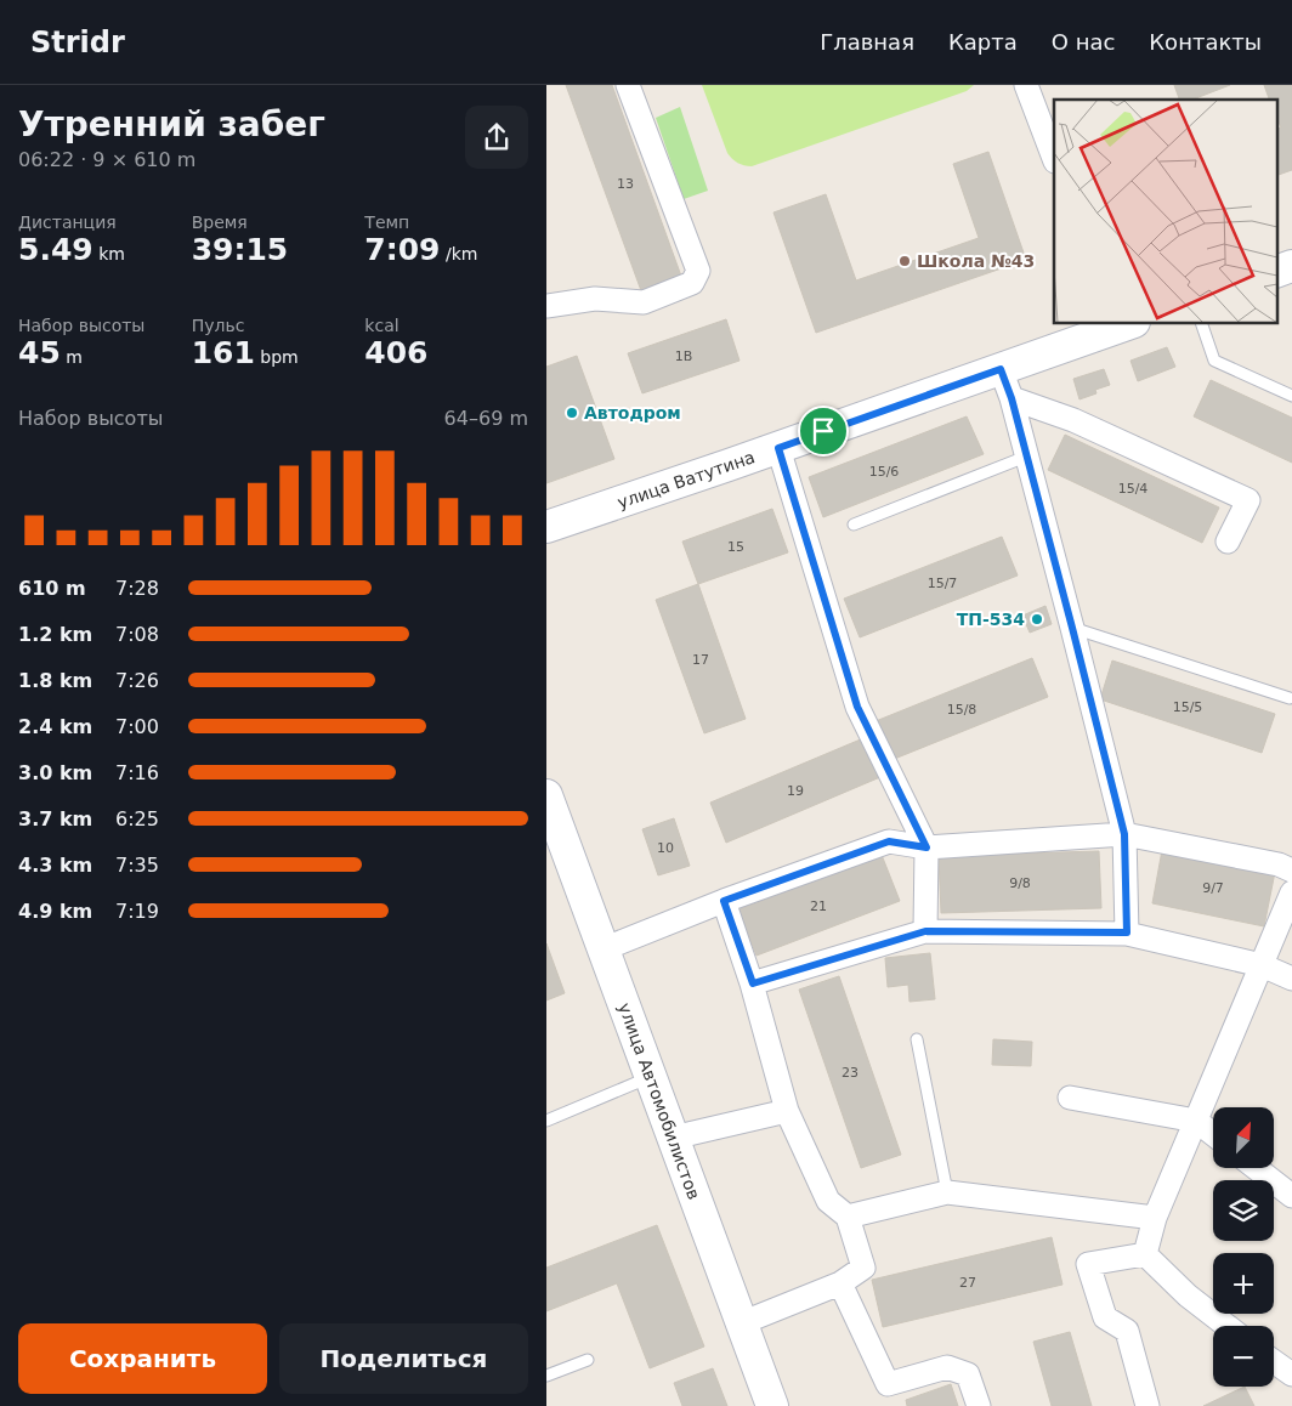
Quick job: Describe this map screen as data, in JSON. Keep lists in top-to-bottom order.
{
  "streets": {
    "street": ["улица Ватутина", "улица Автомобилистов"]
  },
  "places": ["Школа №43", "Автодром", "ТП-534"],
  "house_numbers": [
    "13",
    "1В",
    "15/6",
    "15/4",
    "15",
    "15/7",
    "17",
    "15/5",
    "15/8",
    "19",
    "10",
    "9/8",
    "9/7",
    "21",
    "23",
    "27"
  ],
  "north": "top right",
  "page": {
    "header": "Stridr",
    "nav": [
      "Главная",
      "Карта",
      "О нас",
      "Контакты"
    ],
    "heading": ["Утренний забег", "06:22 · 9 × 610 m"],
    "stats": [
      ["Дистанция", "5.49 km"],
      ["Время", "39:15"],
      ["Темп", "7:09 /km"],
      ["Набор высоты", "45 m"],
      ["Пульс", "161 bpm"],
      ["kcal", "406"]
    ],
    "chart": ["Набор высоты", "64–69 m"],
    "list": [
      {
        "name": "610 m",
        "note": "7:28"
      },
      {
        "name": "1.2 km",
        "note": "7:08"
      },
      {
        "name": "1.8 km",
        "note": "7:26"
      },
      {
        "name": "2.4 km",
        "note": "7:00"
      },
      {
        "name": "3.0 km",
        "note": "7:16"
      },
      {
        "name": "3.7 km",
        "note": "6:25"
      },
      {
        "name": "4.3 km",
        "note": "7:35"
      },
      {
        "name": "4.9 km",
        "note": "7:19"
      }
    ],
    "map_buttons": ["+", "−"],
    "buttons": ["Сохранить", "Поделиться"]
  }
}
